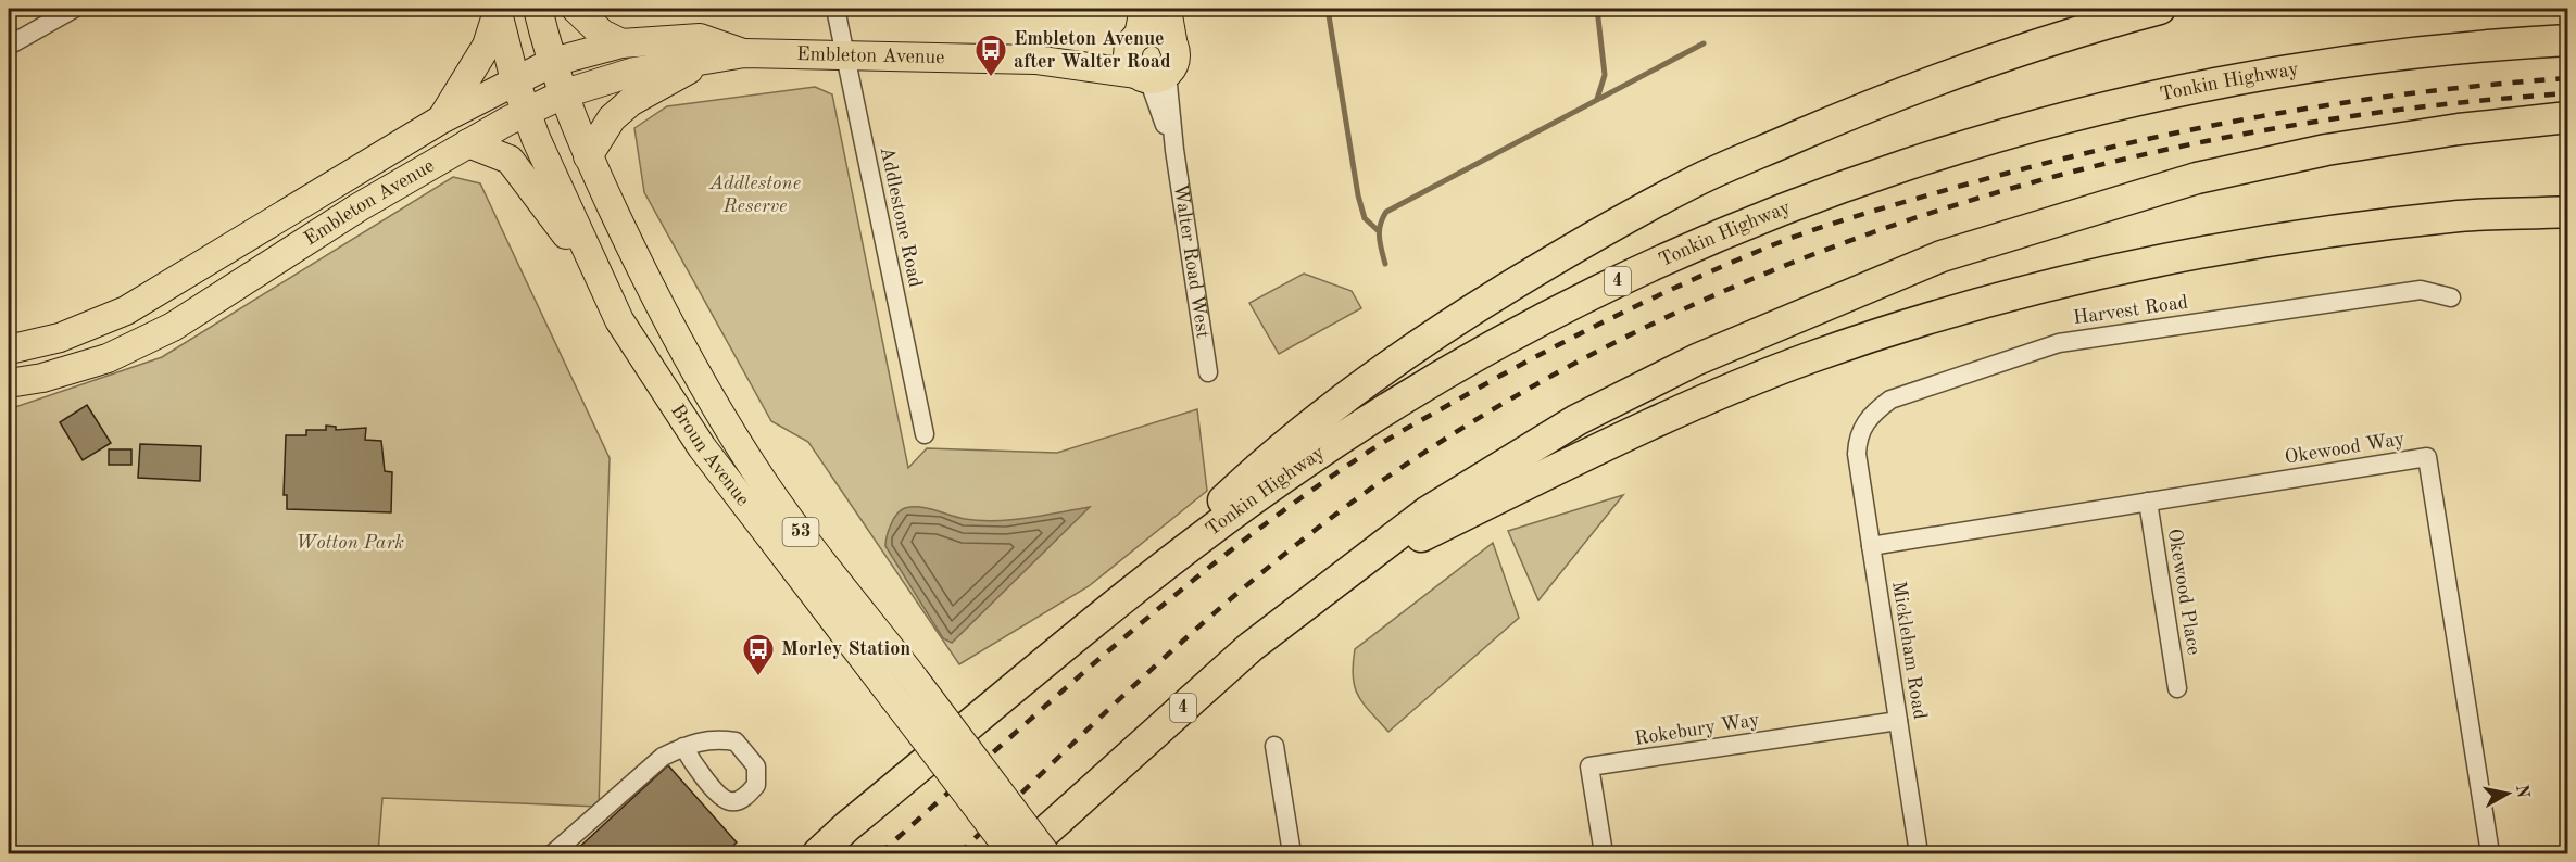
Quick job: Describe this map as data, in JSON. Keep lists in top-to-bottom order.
{
  "streets": {
    "highway": ["Tonkin Highway", "4"],
    "main road": ["Embleton Avenue", "Broun Avenue", "53"],
    "street": [
      "Addlestone Road",
      "Walter Road West",
      "Harvest Road",
      "Okewood Way",
      "Okewood Place",
      "Mickleham Road",
      "Rokebury Way"
    ]
  },
  "crossings": [
    ["Embleton Avenue", "Addlestone Road"],
    ["Embleton Avenue", "Walter Road West"],
    ["Embleton Avenue", "Broun Avenue"],
    ["Harvest Road", "Mickleham Road"],
    ["Okewood Way", "Okewood Place"],
    ["Okewood Way", "Mickleham Road"],
    ["Mickleham Road", "Rokebury Way"]
  ],
  "parks": ["Addlestone Reserve", "Wotton Park"],
  "places": {
    "bus stop": ["Embleton Avenue after Walter Road", "Morley Station"]
  },
  "north": "right"
}
